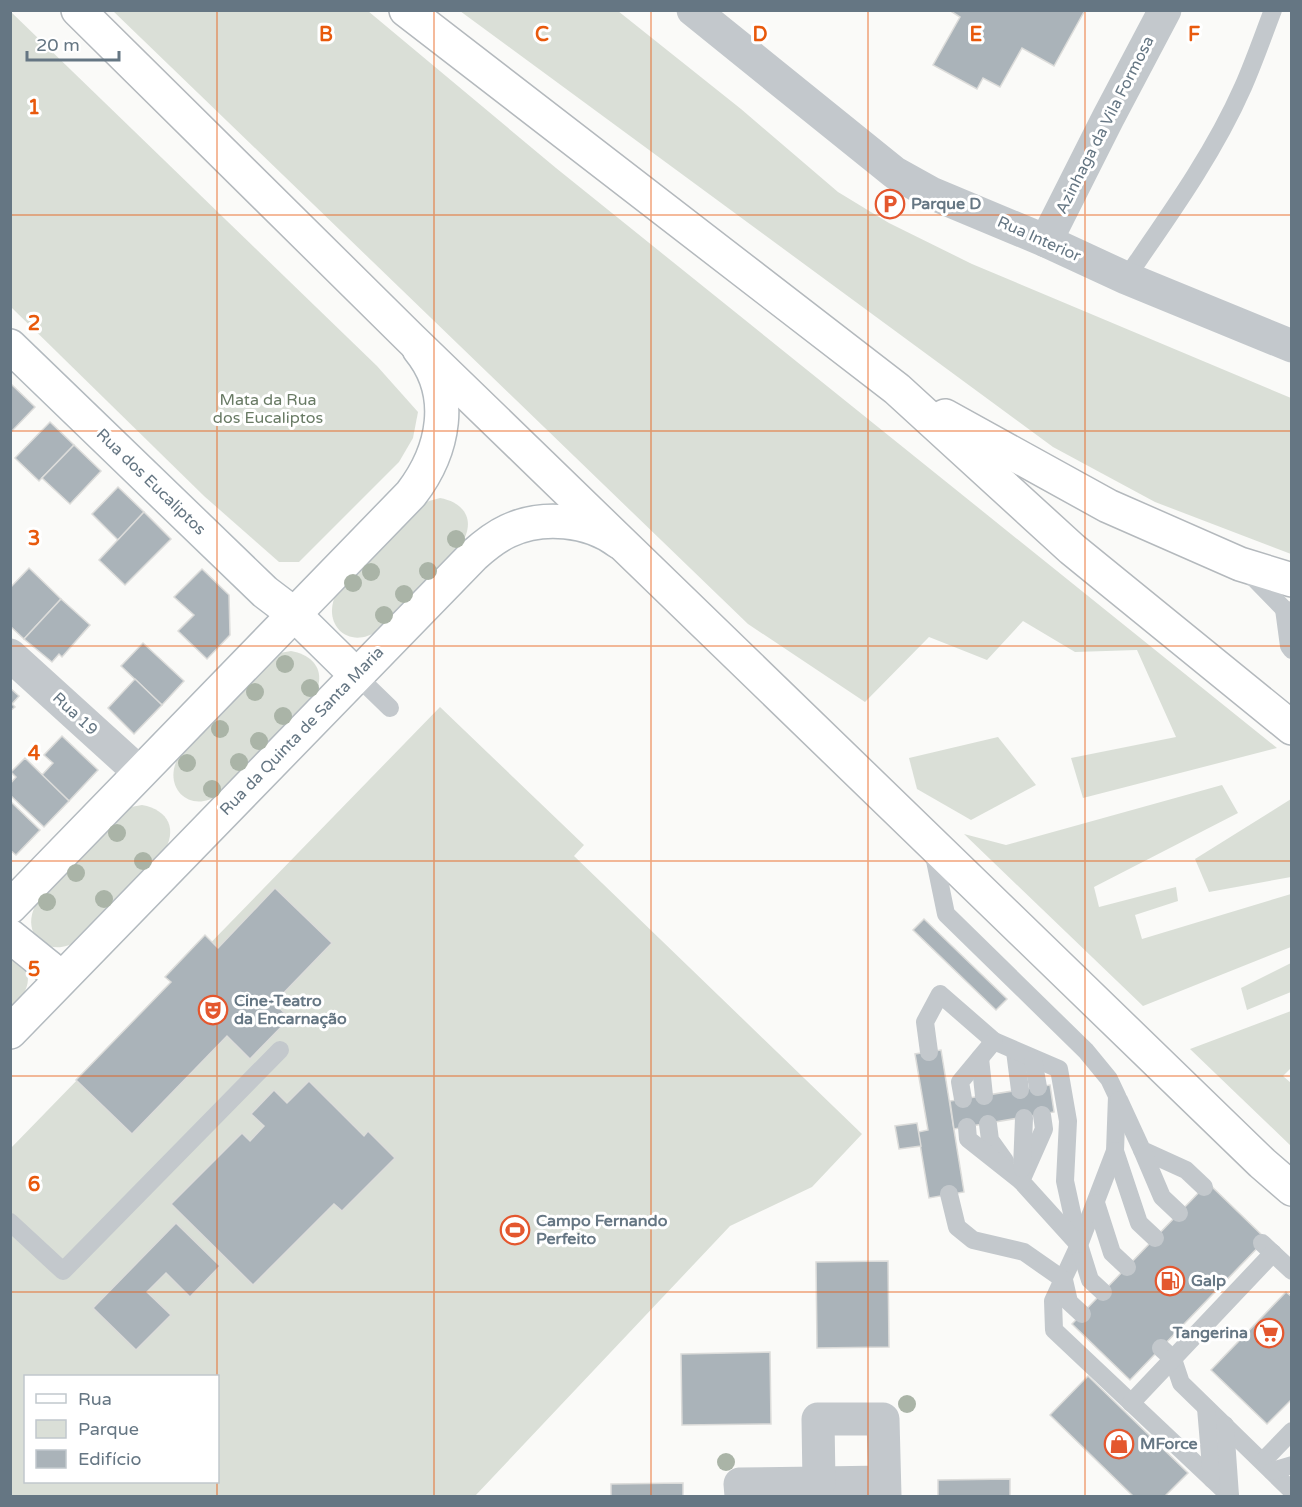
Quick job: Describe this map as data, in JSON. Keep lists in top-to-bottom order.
{
  "streets": {
    "main road": ["Rua dos Eucaliptos", "Rua da Quinta de Santa Maria"],
    "street": ["Azinhaga da Vila Formosa", "Rua Interior", "Rua 19"]
  },
  "crossings": [
    ["Azinhaga da Vila Formosa", "Rua Interior"],
    ["Rua dos Eucaliptos", "Rua da Quinta de Santa Maria"]
  ],
  "parks": ["Mata da Rua dos Eucaliptos"],
  "places": {
    "parking": ["Parque D"],
    "theatre": ["Cine-Teatro da Encarnação"],
    "sports": ["Campo Fernando Perfeito"],
    "fuel station": ["Galp"],
    "supermarket": ["Tangerina"],
    "shop": ["MForce"]
  },
  "legend": ["Rua", "Parque", "Edifício"],
  "scale_bar": "20 m",
  "grid": {
    "columns": [
      "B",
      "C",
      "D",
      "E",
      "F"
    ],
    "rows": [
      "1",
      "2",
      "3",
      "4",
      "5",
      "6"
    ]
  }
}
